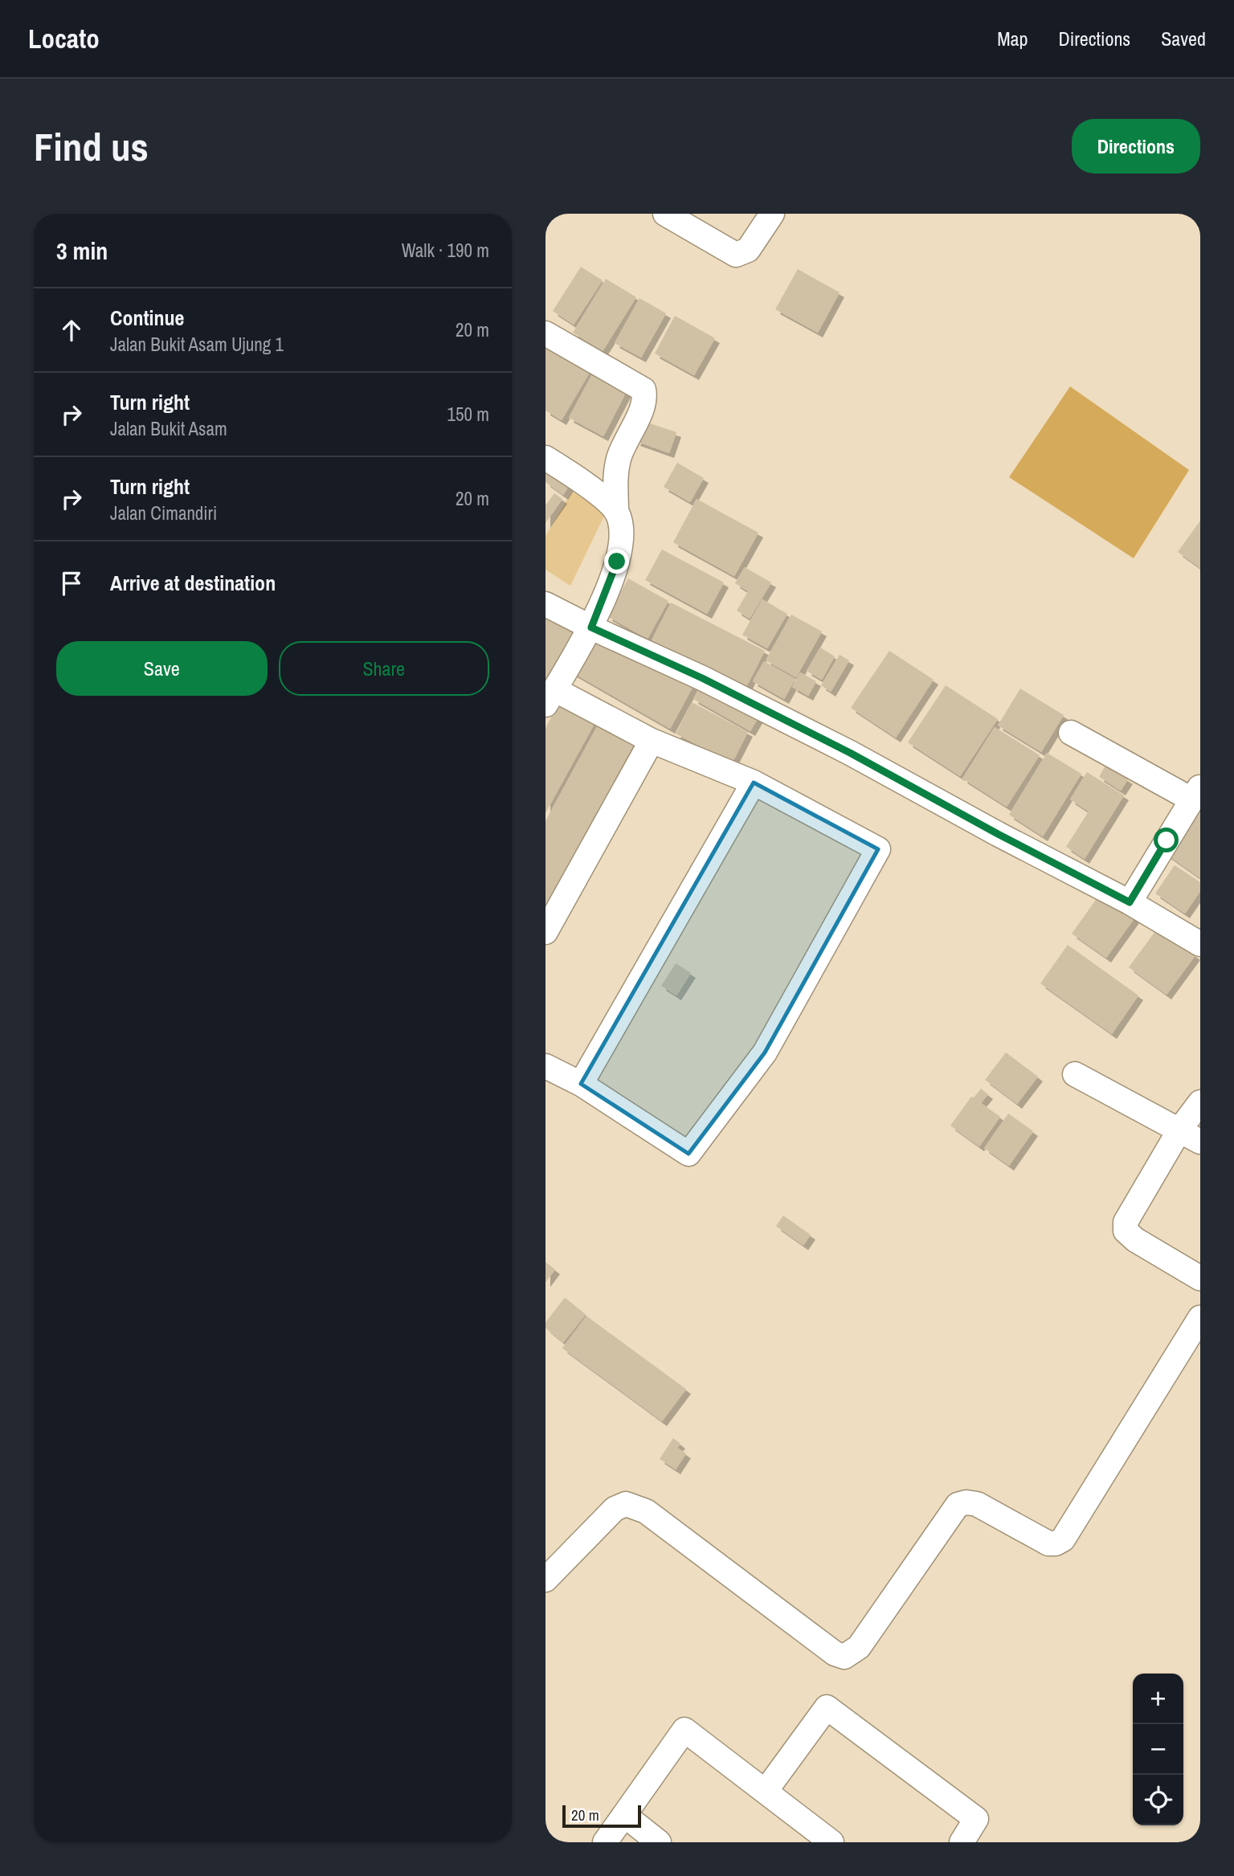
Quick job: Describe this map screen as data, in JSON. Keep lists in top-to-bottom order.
{
  "scale_bar": "20 m",
  "page": {
    "header": "Locato",
    "nav": ["Map", "Directions", "Saved"],
    "buttons": [
      "Directions",
      ["Save", "Share"]
    ],
    "title": "Find us",
    "heading": ["3 min", "Walk · 190 m"],
    "list": [
      ["Continue", "Jalan Bukit Asam Ujung 1", "20 m"],
      ["Turn right", "Jalan Bukit Asam", "150 m"],
      ["Turn right", "Jalan Cimandiri", "20 m"],
      "Arrive at destination"
    ],
    "map_buttons": ["+", "−"],
    "scale": "20 m"
  }
}
